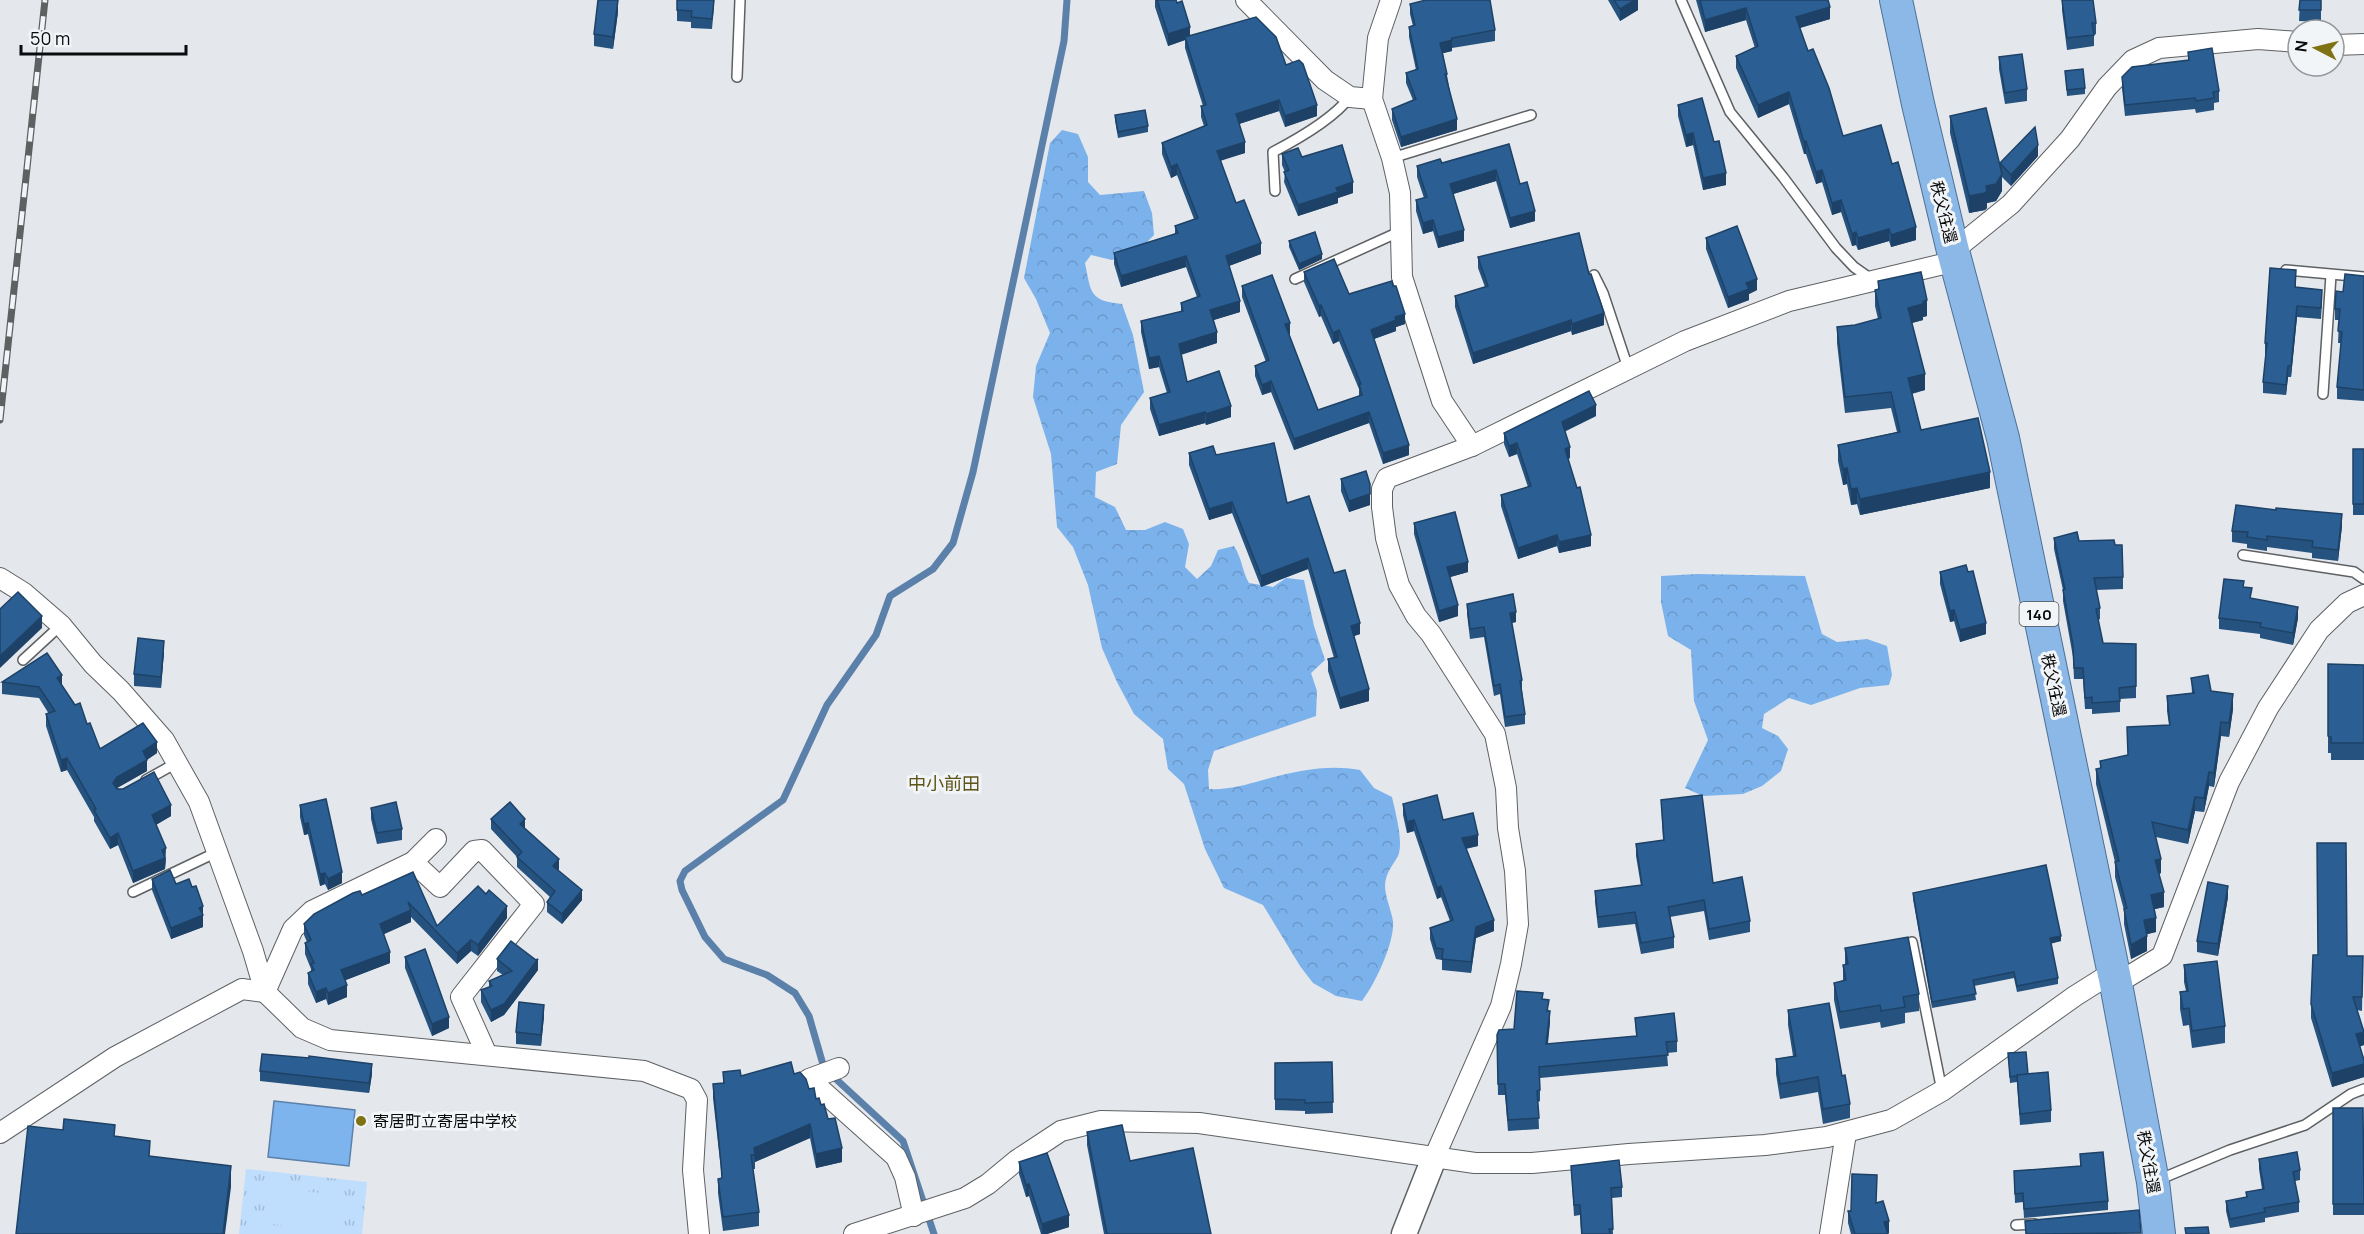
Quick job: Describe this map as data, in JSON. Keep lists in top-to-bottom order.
{
  "streets": {
    "highway": ["秩父往還", "140"]
  },
  "districts": ["中小前田"],
  "places": ["寄居町立寄居中学校"],
  "scale_bar": "50 m",
  "north": "left"
}
